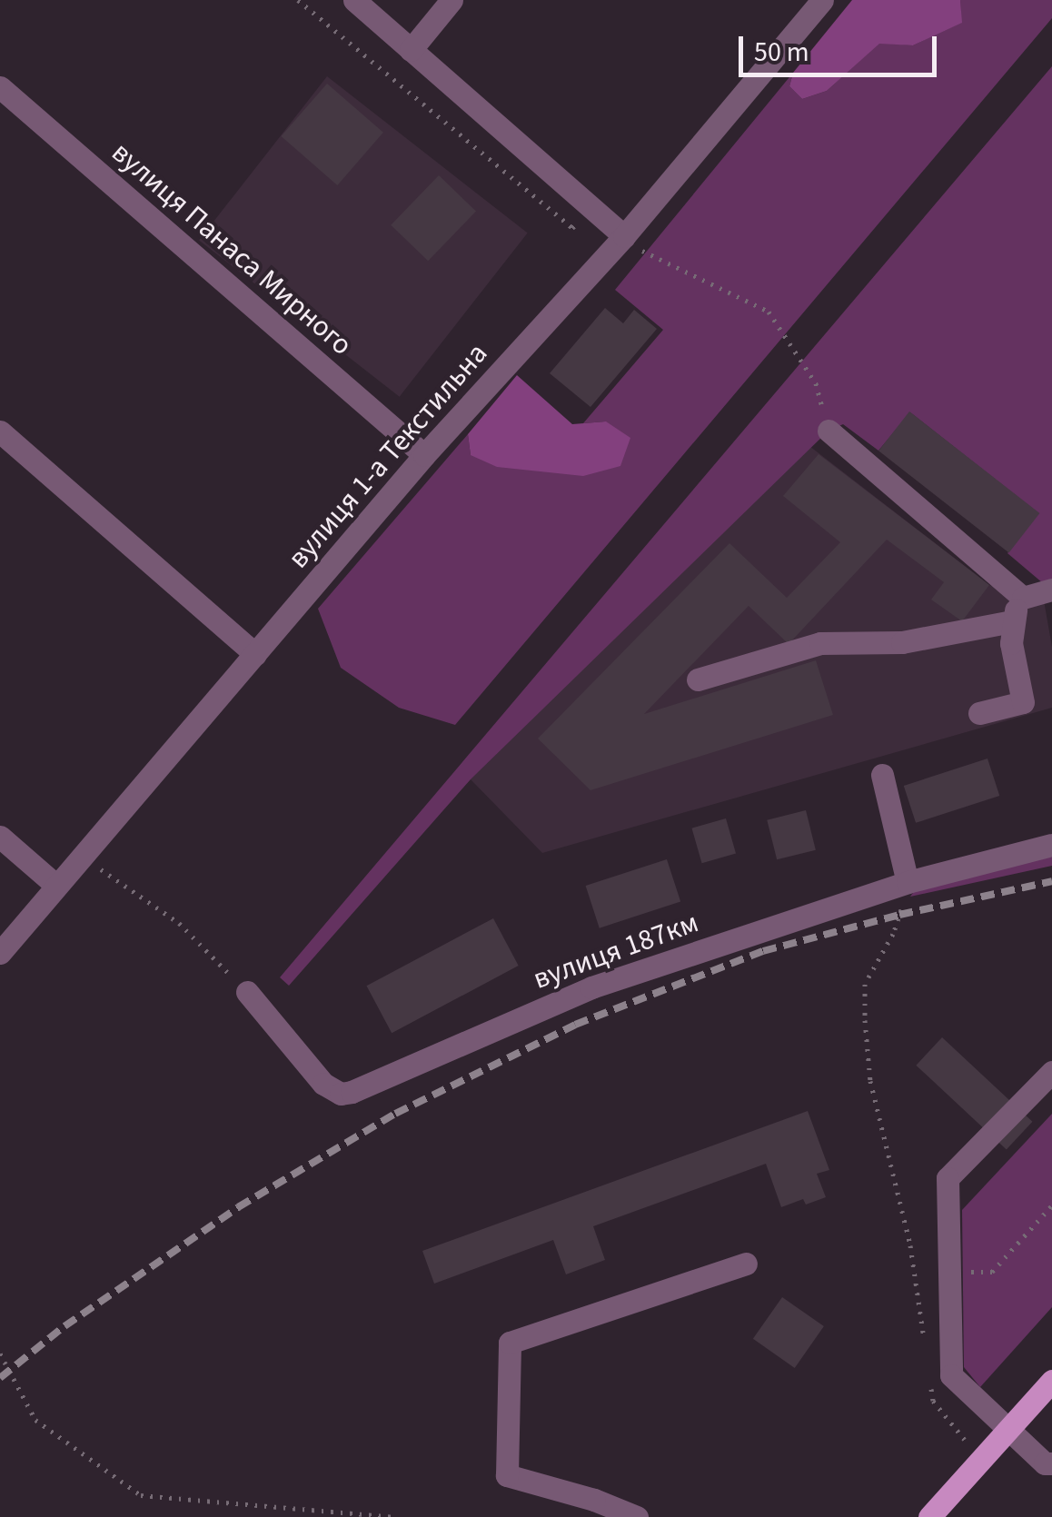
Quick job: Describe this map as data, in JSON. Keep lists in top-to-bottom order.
{
  "streets": {
    "street": ["вулиця Панаса Мирного", "вулиця 1-а Текстильна", "вулиця 187км"]
  },
  "crossings": [
    ["вулиця Панаса Мирного", "вулиця 1-а Текстильна"]
  ],
  "scale_bar": "50 m"
}
